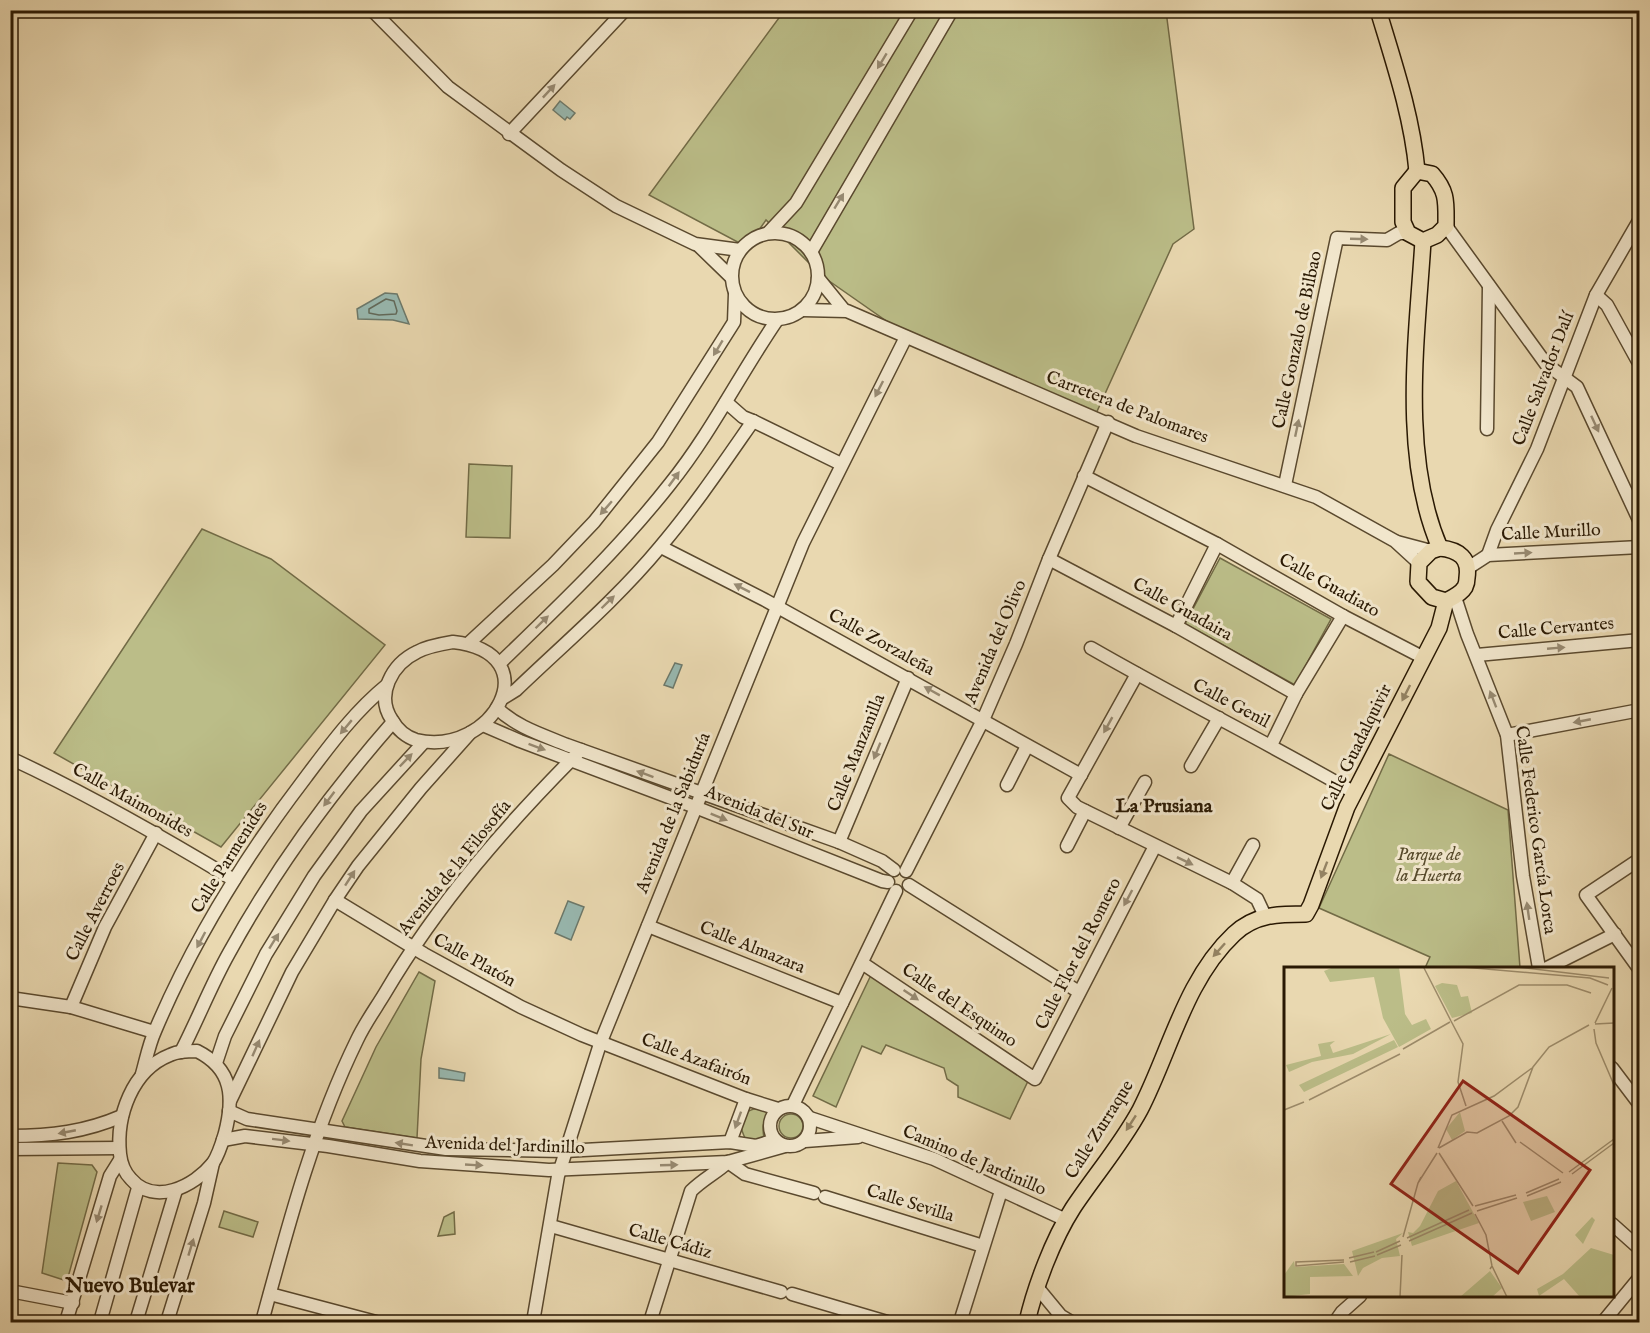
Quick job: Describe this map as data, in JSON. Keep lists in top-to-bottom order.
{
  "streets": {
    "main road": ["Calle Guadalquivir", "Calle Zurraque"],
    "street": [
      "Calle Gonzalo de Bilbao",
      "Calle Salvador Dalí",
      "Carretera de Palomares",
      "Calle Murillo",
      "Calle Guadiato",
      "Calle Guadaira",
      "Calle Cervantes",
      "Avenida del Olivo",
      "Calle Zorzaleña",
      "Calle Genil",
      "Calle Manzanilla",
      "Calle Maimonides",
      "Avenida de la Sabiduría",
      "Avenida del Sur",
      "Calle Federico García Lorca",
      "Calle Parmenides",
      "Avenida de la Filosofía",
      "Calle Averroes",
      "Calle Almazara",
      "Calle Flor del Romero",
      "Calle Platón",
      "Calle del Esquimo",
      "Calle Azafairón",
      "Avenida del Jardinillo",
      "Camino de Jardinillo",
      "Calle Sevilla",
      "Calle Cádiz"
    ]
  },
  "crossings": [
    ["Calle Gonzalo de Bilbao", "Carretera de Palomares"],
    ["Calle Salvador Dalí", "Calle Murillo"],
    ["Carretera de Palomares", "Calle Murillo"],
    ["Carretera de Palomares", "Avenida del Olivo"],
    ["Carretera de Palomares", "Calle Guadalquivir"],
    ["Carretera de Palomares", "Avenida de la Sabiduría"],
    ["Carretera de Palomares", "Calle Federico García Lorca"],
    ["Calle Murillo", "Calle Guadalquivir"],
    ["Calle Murillo", "Calle Federico García Lorca"],
    ["Calle Guadiato", "Avenida del Olivo"],
    ["Calle Guadiato", "Calle Guadalquivir"],
    ["Calle Guadaira", "Avenida del Olivo"],
    ["Calle Cervantes", "Calle Federico García Lorca"],
    ["Avenida del Olivo", "Calle Zorzaleña"],
    ["Avenida del Olivo", "Avenida del Sur"],
    ["Calle Zorzaleña", "Calle Manzanilla"],
    ["Calle Zorzaleña", "Avenida de la Sabiduría"],
    ["Calle Genil", "Calle Guadalquivir"],
    ["Calle Guadalquivir", "Calle Federico García Lorca"],
    ["Calle Guadalquivir", "Calle Zurraque"],
    ["Calle Manzanilla", "Avenida del Sur"],
    ["Calle Maimonides", "Calle Parmenides"],
    ["Calle Maimonides", "Calle Averroes"],
    ["Avenida de la Sabiduría", "Avenida del Sur"],
    ["Avenida de la Sabiduría", "Calle Almazara"],
    ["Avenida de la Sabiduría", "Calle Platón"],
    ["Avenida de la Sabiduría", "Calle Azafairón"],
    ["Avenida de la Sabiduría", "Avenida del Jardinillo"],
    ["Avenida de la Sabiduría", "Calle Cádiz"],
    ["Avenida del Sur", "Calle Parmenides"],
    ["Avenida del Sur", "Avenida de la Filosofía"],
    ["Calle Parmenides", "Avenida del Jardinillo"],
    ["Avenida de la Filosofía", "Calle Platón"],
    ["Avenida de la Filosofía", "Avenida del Jardinillo"],
    ["Calle Flor del Romero", "Calle del Esquimo"],
    ["Calle Platón", "Calle Azafairón"],
    ["Calle Azafairón", "Avenida del Jardinillo"],
    ["Calle Zurraque", "Camino de Jardinillo"],
    ["Avenida del Jardinillo", "Calle Sevilla"]
  ],
  "one_way": [
    "Calle Gonzalo de Bilbao",
    "Calle Murillo",
    "Calle Zorzaleña",
    "Calle Guadalquivir",
    "Calle Manzanilla",
    "Calle Federico García Lorca",
    "Calle Flor del Romero",
    "Calle Zurraque"
  ],
  "districts": ["La Prusiana", "Nuevo Bulevar"],
  "parks": ["Parque de la Huerta"]
}
